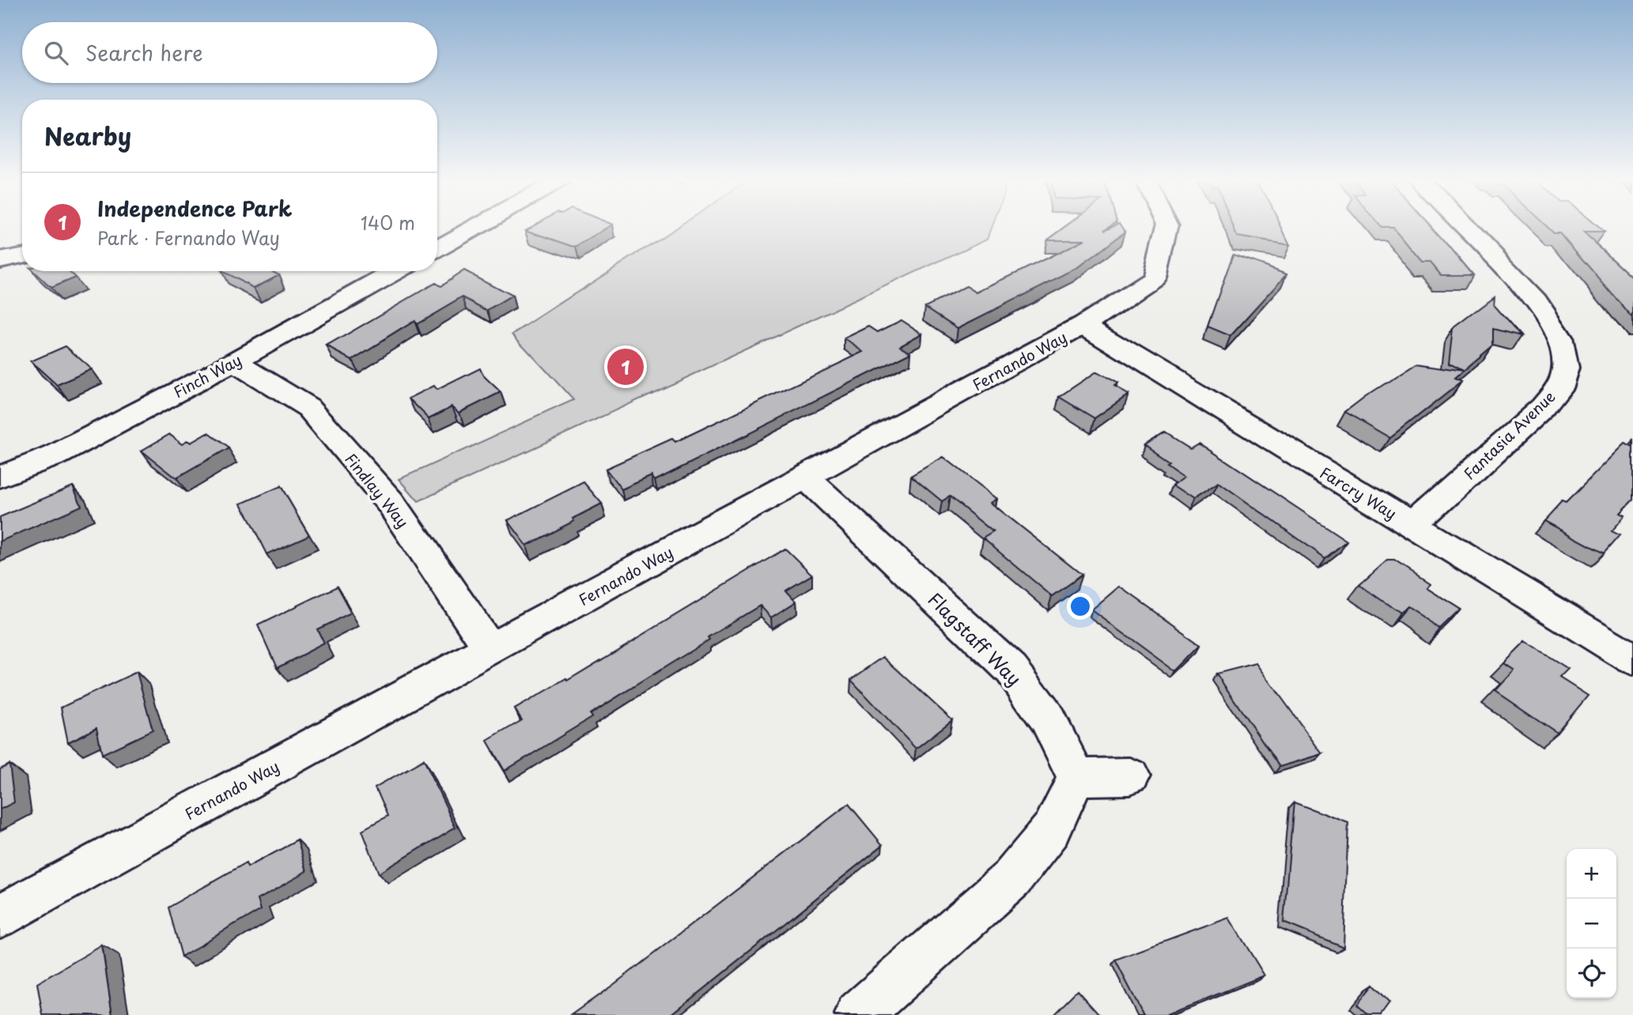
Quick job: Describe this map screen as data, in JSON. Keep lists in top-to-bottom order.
{
  "streets": {
    "street": [
      "Fernando Way",
      "Finch Way",
      "Fantasia Avenue",
      "Findlay Way",
      "Farcry Way",
      "Flagstaff Way"
    ]
  },
  "crossings": [
    ["Fernando Way", "Findlay Way"],
    ["Fernando Way", "Farcry Way"],
    ["Fernando Way", "Flagstaff Way"],
    ["Finch Way", "Findlay Way"],
    ["Fantasia Avenue", "Farcry Way"]
  ],
  "page": {
    "search": "Search here",
    "heading": "Nearby",
    "list": [
      {
        "mark": "1",
        "name": "Independence Park",
        "note": "Park · Fernando Way",
        "value": "140 m"
      }
    ],
    "pins": "1",
    "map_buttons": ["+", "−"]
  }
}
